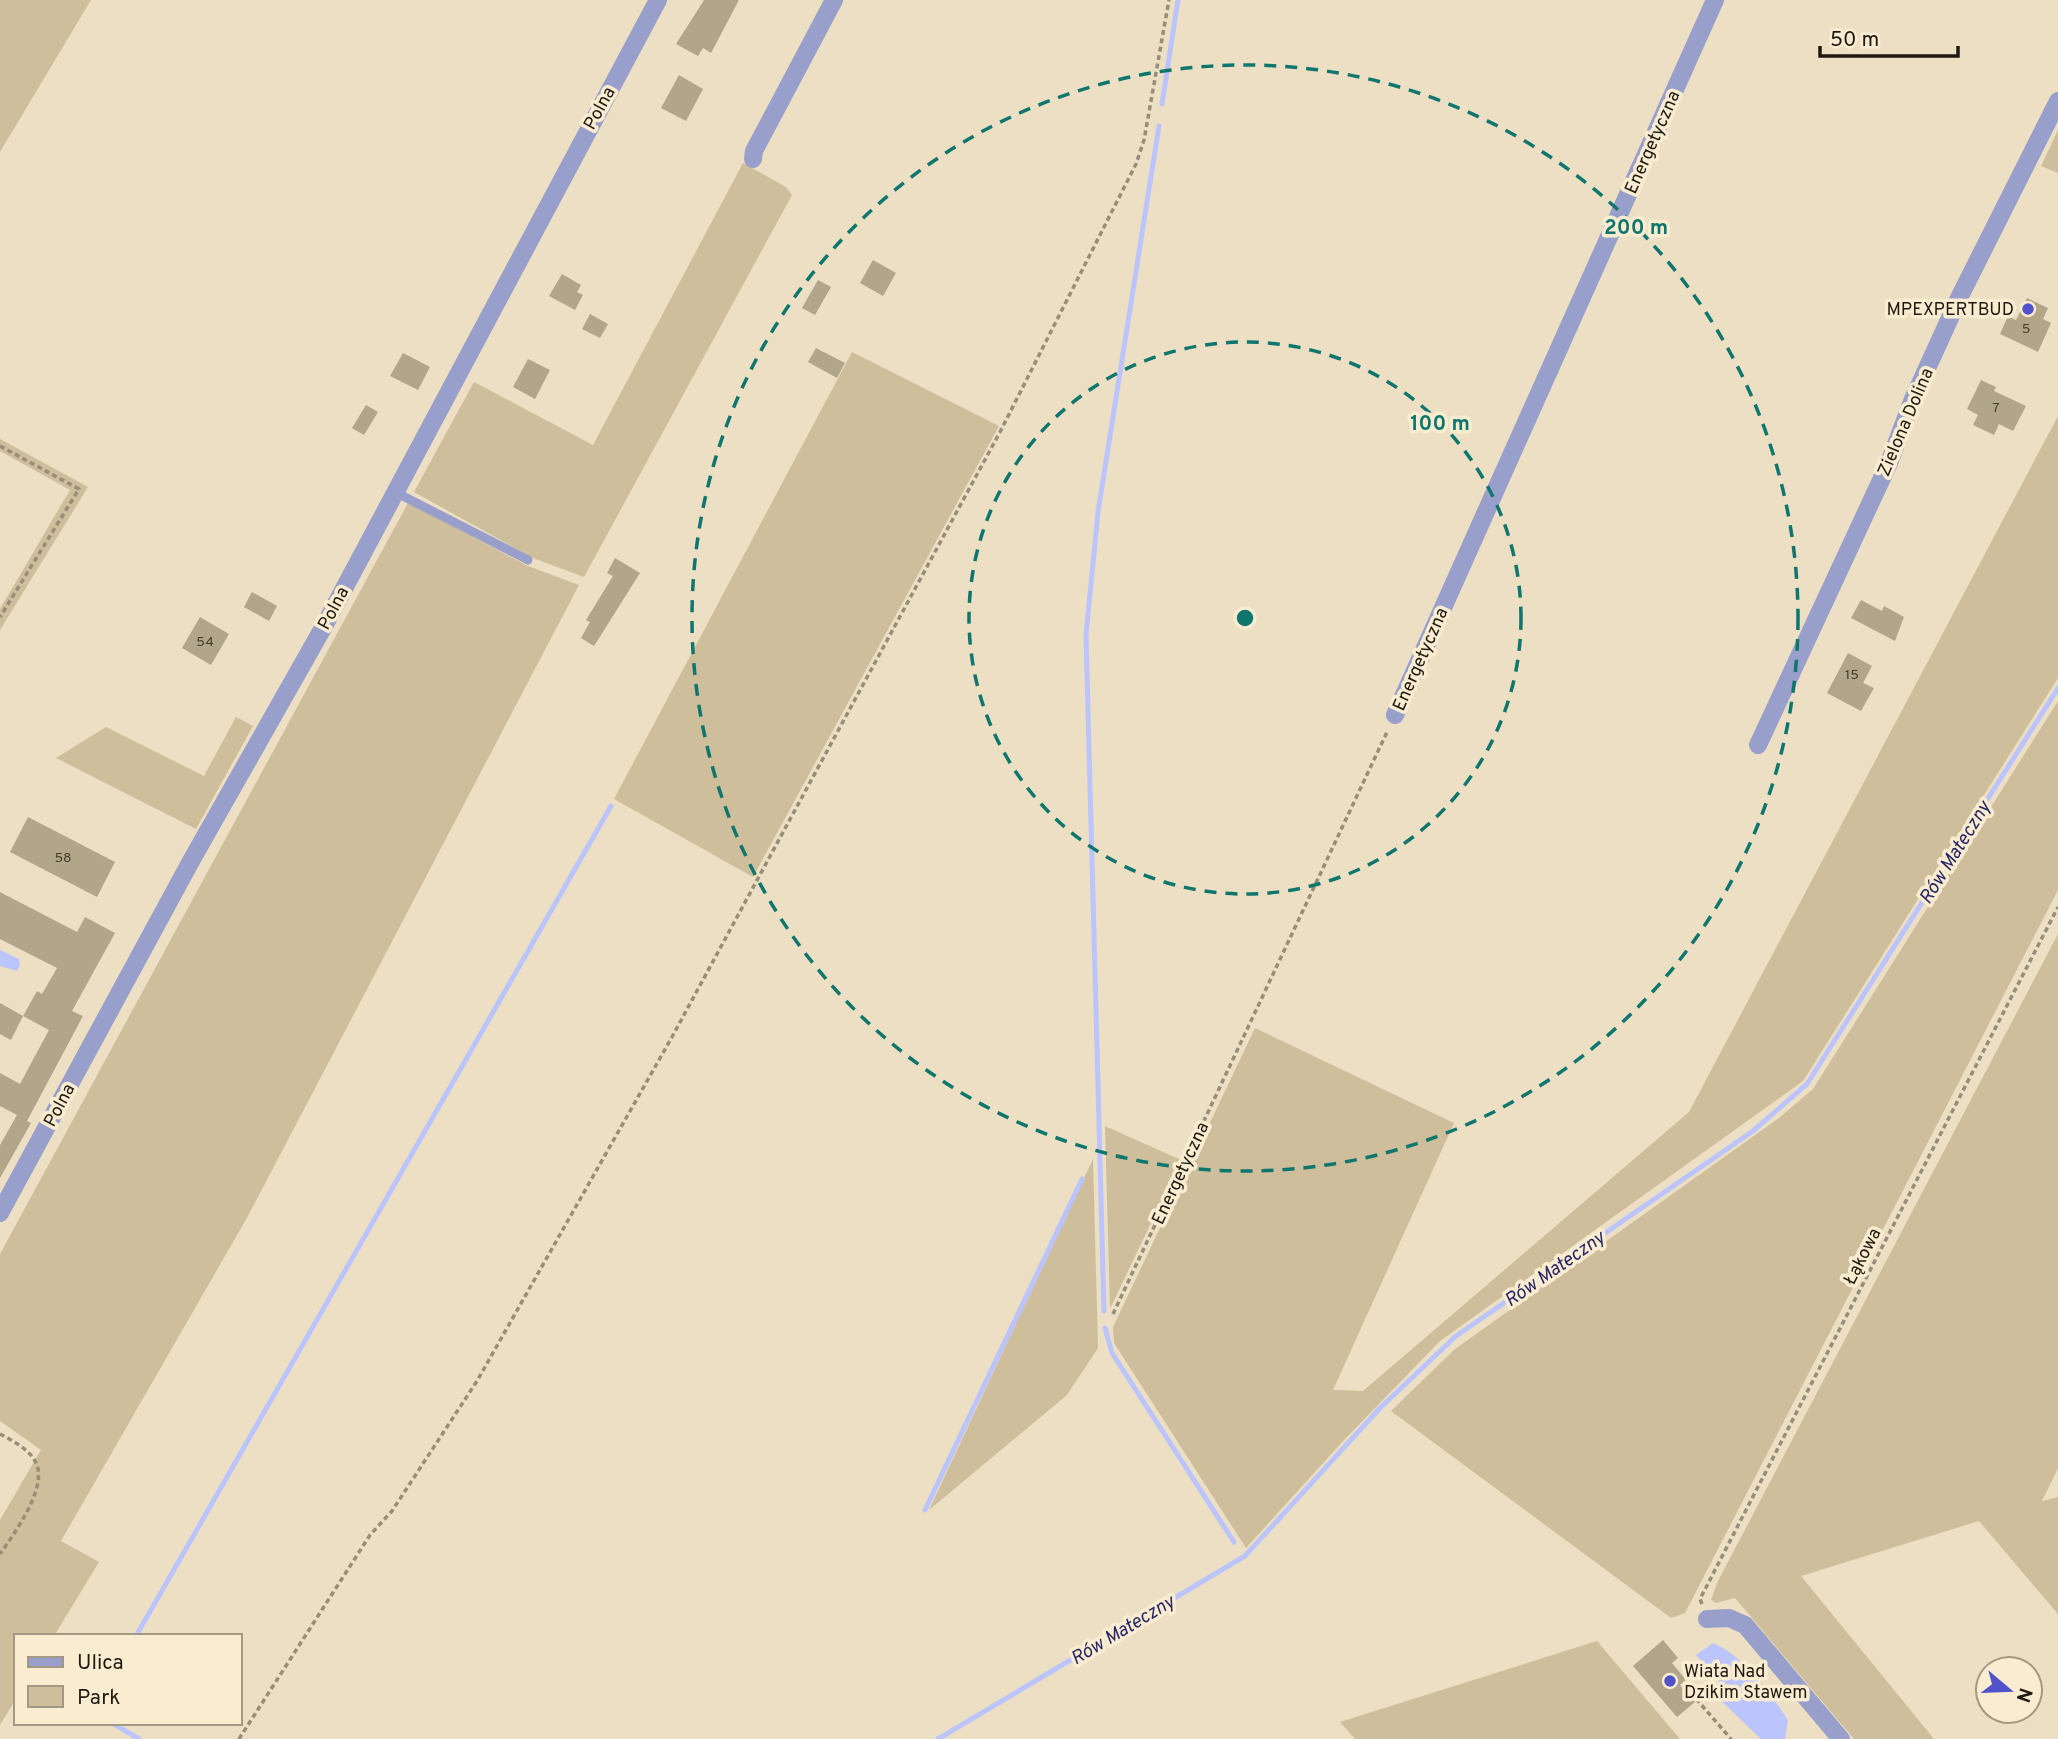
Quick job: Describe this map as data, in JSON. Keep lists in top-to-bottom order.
{
  "streets": {
    "street": ["Polna", "Energetyczna", "Zielona Dolina"],
    "path": ["Łąkowa"]
  },
  "water": ["Rów Mateczny"],
  "places": ["MPEXPERTBUD", "Wiata Nad Dzikim Stawem"],
  "house_numbers": [
    "5",
    "7",
    "54",
    "15",
    "58"
  ],
  "legend": ["Ulica", "Park"],
  "scale_bar": "50 m",
  "north": "right",
  "rings": ["200 m", "100 m"]
}
